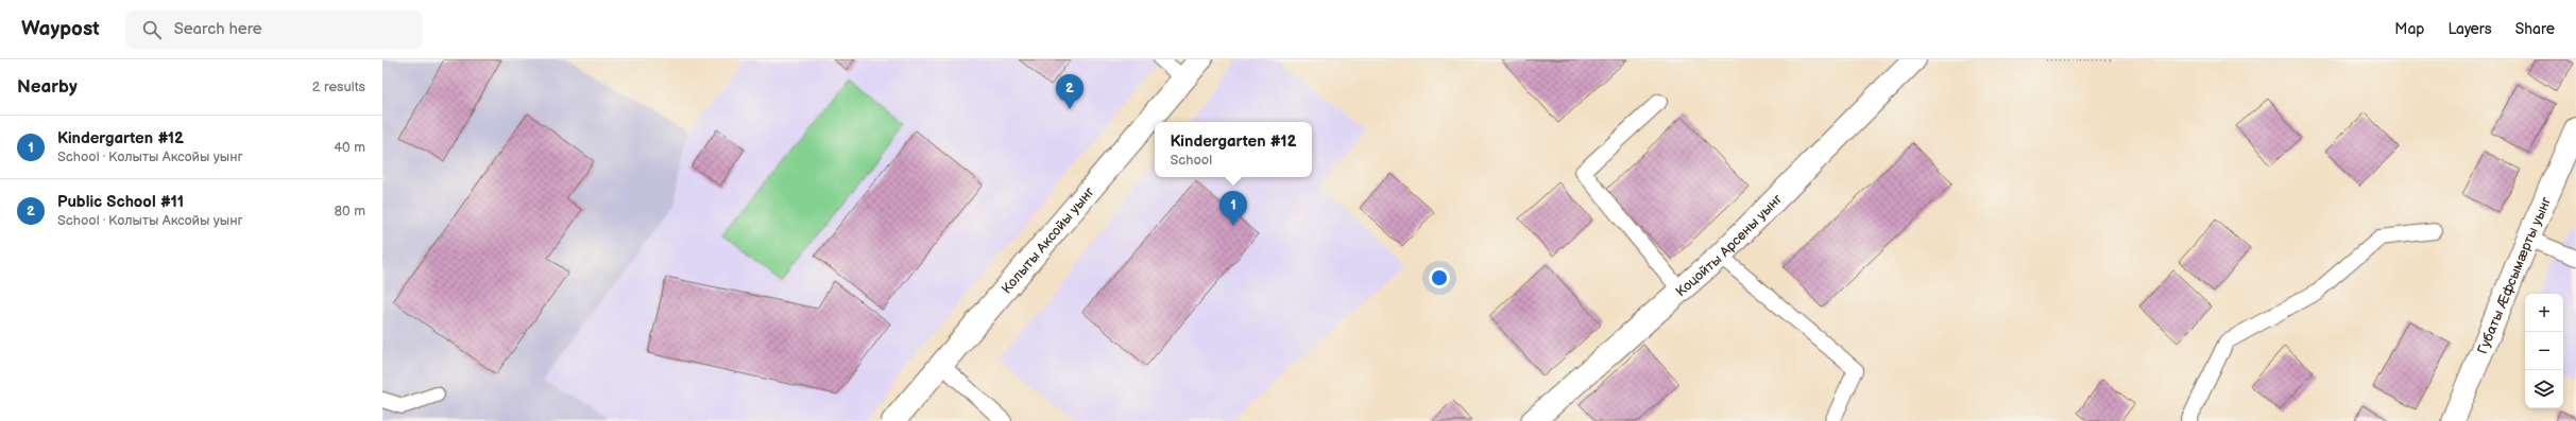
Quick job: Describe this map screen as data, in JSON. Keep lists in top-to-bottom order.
{
  "streets": {
    "street": ["Колыты Аксойы уынг", "Коцойты Арсены уынг", "Губаты Æфсымæрты уынг"]
  },
  "page": {
    "header": "Waypost",
    "search": "Search here",
    "nav": ["Map", "Layers", "Share"],
    "heading": ["Nearby", "2 results"],
    "pins": ["2", "1"],
    "list": [
      {
        "mark": "1",
        "name": "Kindergarten #12",
        "note": "School · Колыты Аксойы уынг",
        "value": "40 m"
      },
      {
        "mark": "2",
        "name": "Public School #11",
        "note": "School · Колыты Аксойы уынг",
        "value": "80 m"
      }
    ],
    "popup": ["Kindergarten #12", "School"],
    "map_buttons": ["+", "−"]
  }
}
